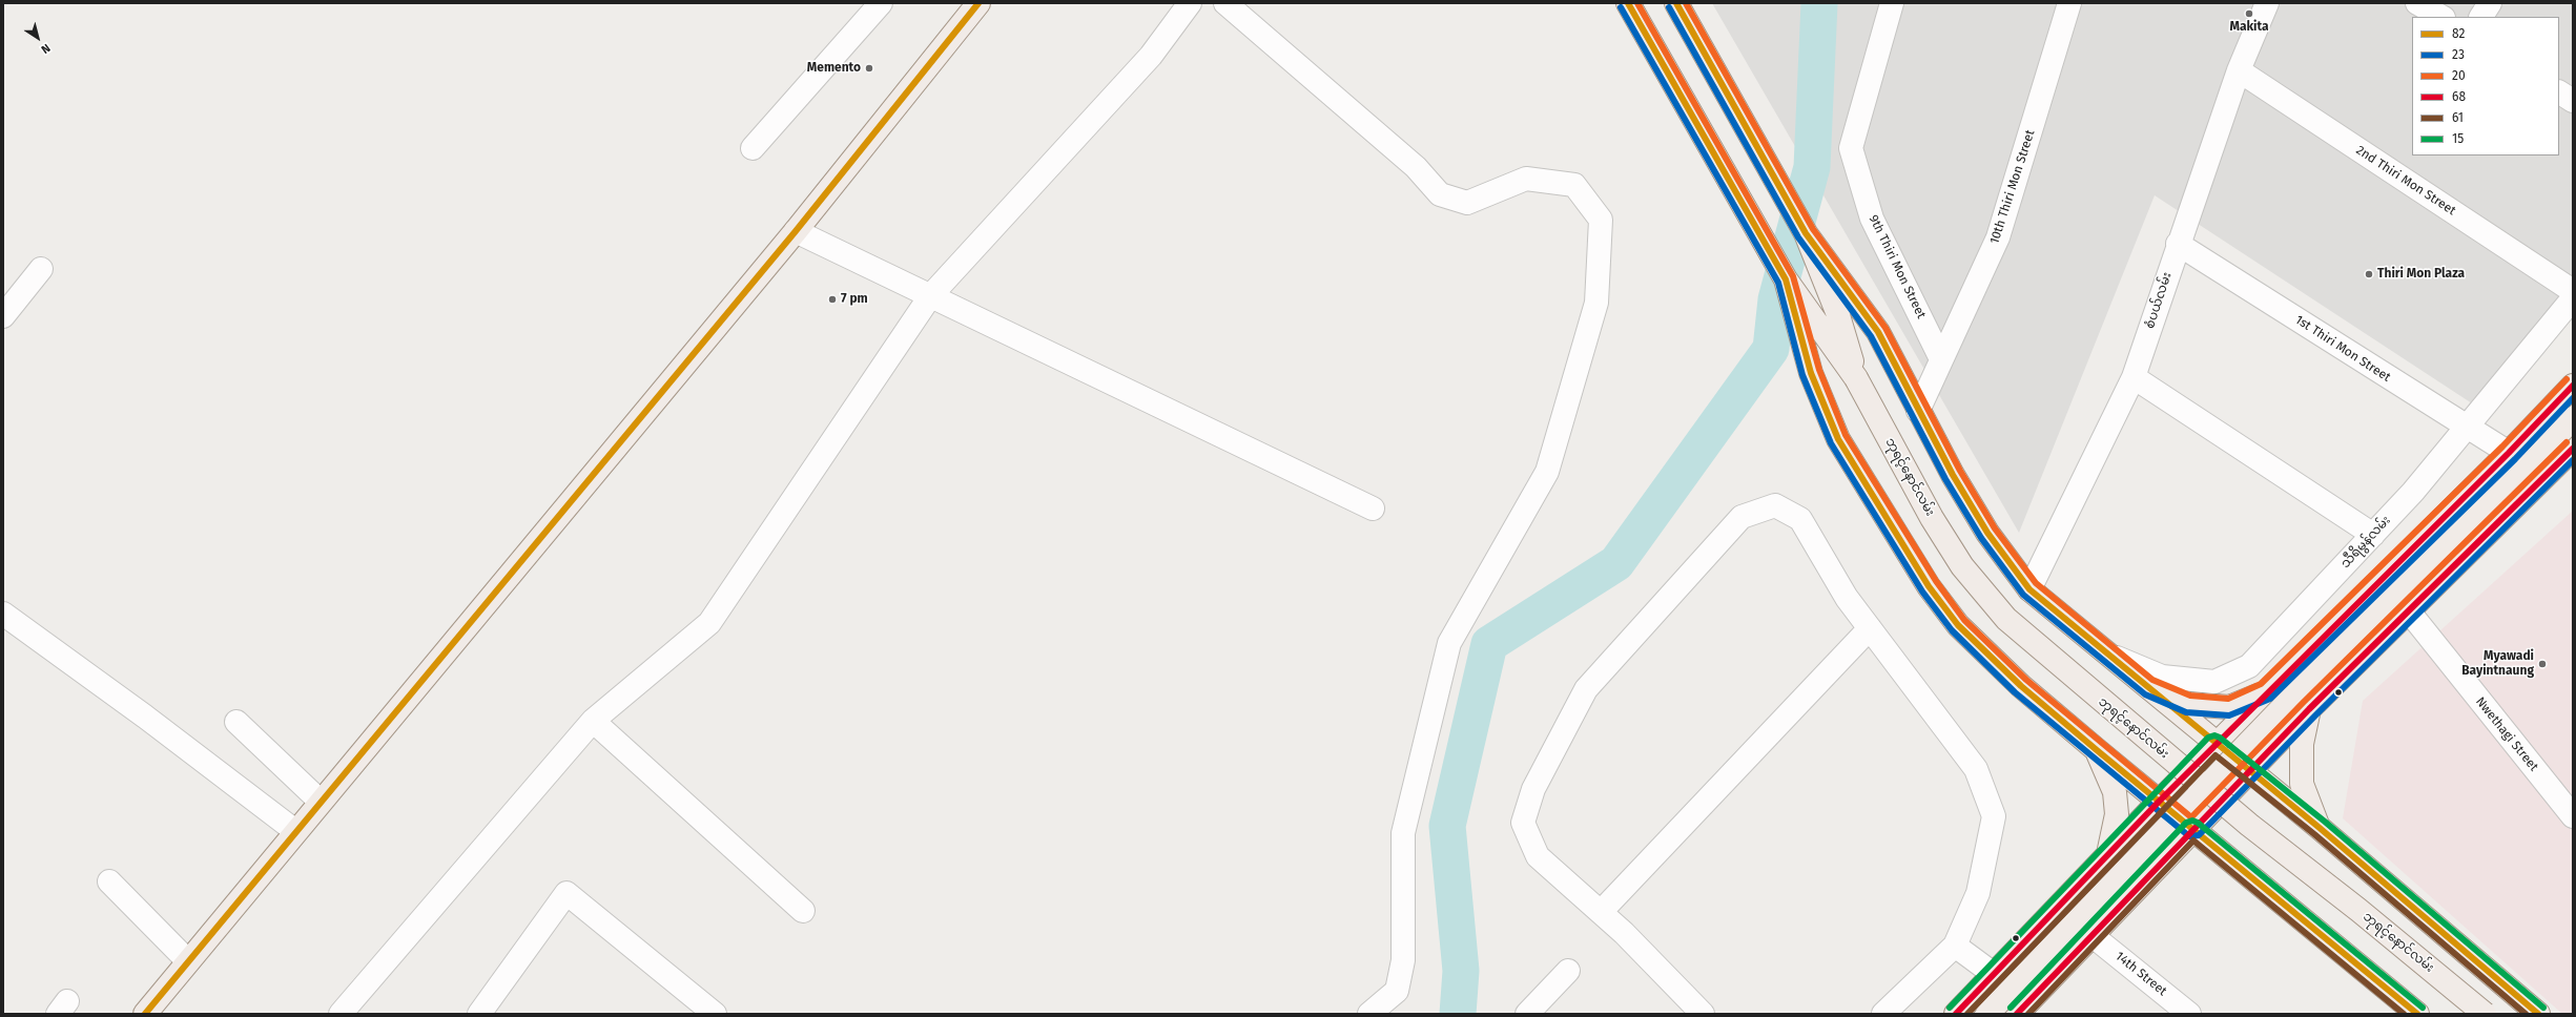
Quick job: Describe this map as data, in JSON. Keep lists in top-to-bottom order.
{
  "streets": {
    "main road": ["ဘုရင့်နောင်လမ်း"],
    "street": [
      "2nd Thiri Mon Street",
      "10th Thiri Mon Street",
      "9th Thiri Mon Street",
      "စံပယ်လမ်း",
      "1st Thiri Mon Street",
      "သီရိမွန်လမ်း",
      "Nwethagi Street",
      "14th Street"
    ]
  },
  "crossings": [
    ["2nd Thiri Mon Street", "စံပယ်လမ်း"],
    ["10th Thiri Mon Street", "9th Thiri Mon Street"],
    ["10th Thiri Mon Street", "ဘုရင့်နောင်လမ်း"],
    ["စံပယ်လမ်း", "1st Thiri Mon Street"],
    ["စံပယ်လမ်း", "ဘုရင့်နောင်လမ်း"],
    ["1st Thiri Mon Street", "သီရိမွန်လမ်း"],
    ["ဘုရင့်နောင်လမ်း", "သီရိမွန်လမ်း"]
  ],
  "places": [
    "Makita",
    "Memento",
    "Thiri Mon Plaza",
    "7 pm",
    "Myawadi Bayintnaung"
  ],
  "lines": [
    "transit line 82",
    "transit line 20",
    "transit line 23",
    "transit line 68",
    "transit line 15",
    "transit line 61"
  ],
  "legend": [
    "82",
    "23",
    "20",
    "68",
    "61",
    "15"
  ],
  "north": "bottom right"
}
